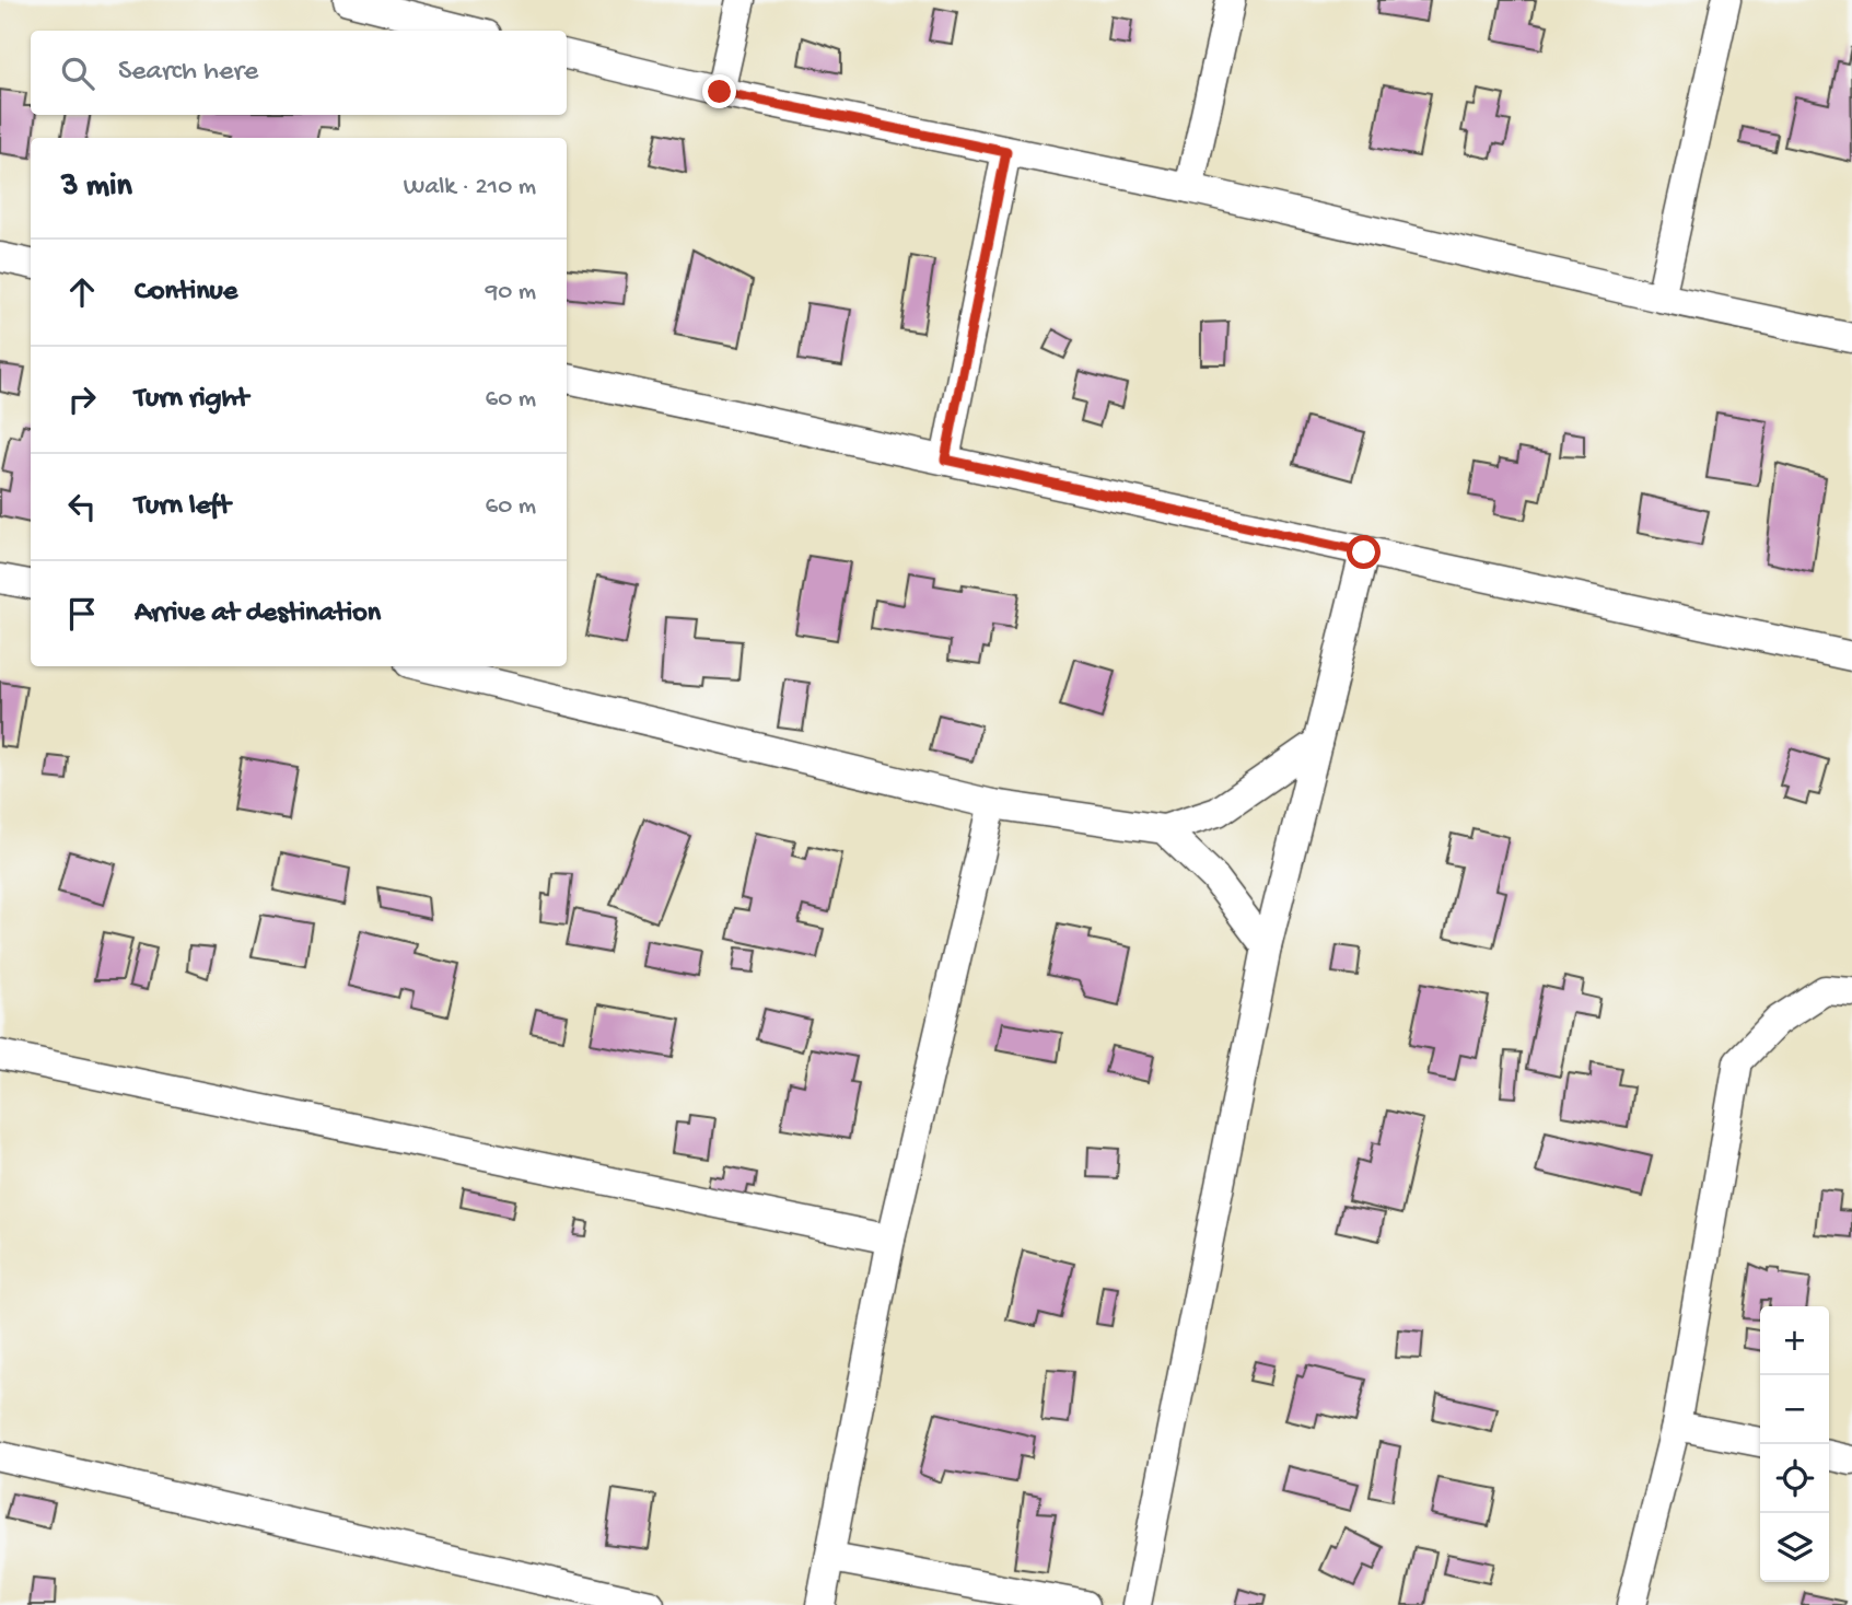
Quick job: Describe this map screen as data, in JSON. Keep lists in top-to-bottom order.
{
  "page": {
    "search": "Search here",
    "heading": ["3 min", "Walk · 210 m"],
    "list": [
      ["Continue", "90 m"],
      ["Turn right", "60 m"],
      ["Turn left", "60 m"],
      "Arrive at destination"
    ],
    "map_buttons": ["+", "−"]
  }
}
